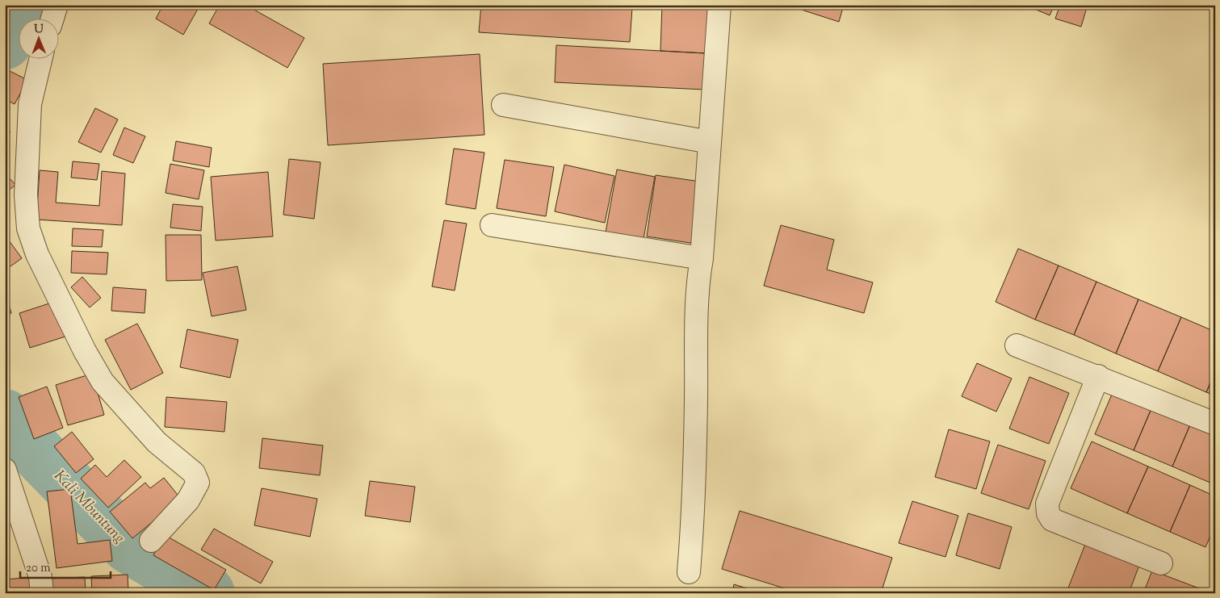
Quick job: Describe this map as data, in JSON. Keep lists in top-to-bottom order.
{
  "water": ["Kali Mbuntung"],
  "scale_bar": "20 m",
  "north": "top"
}
